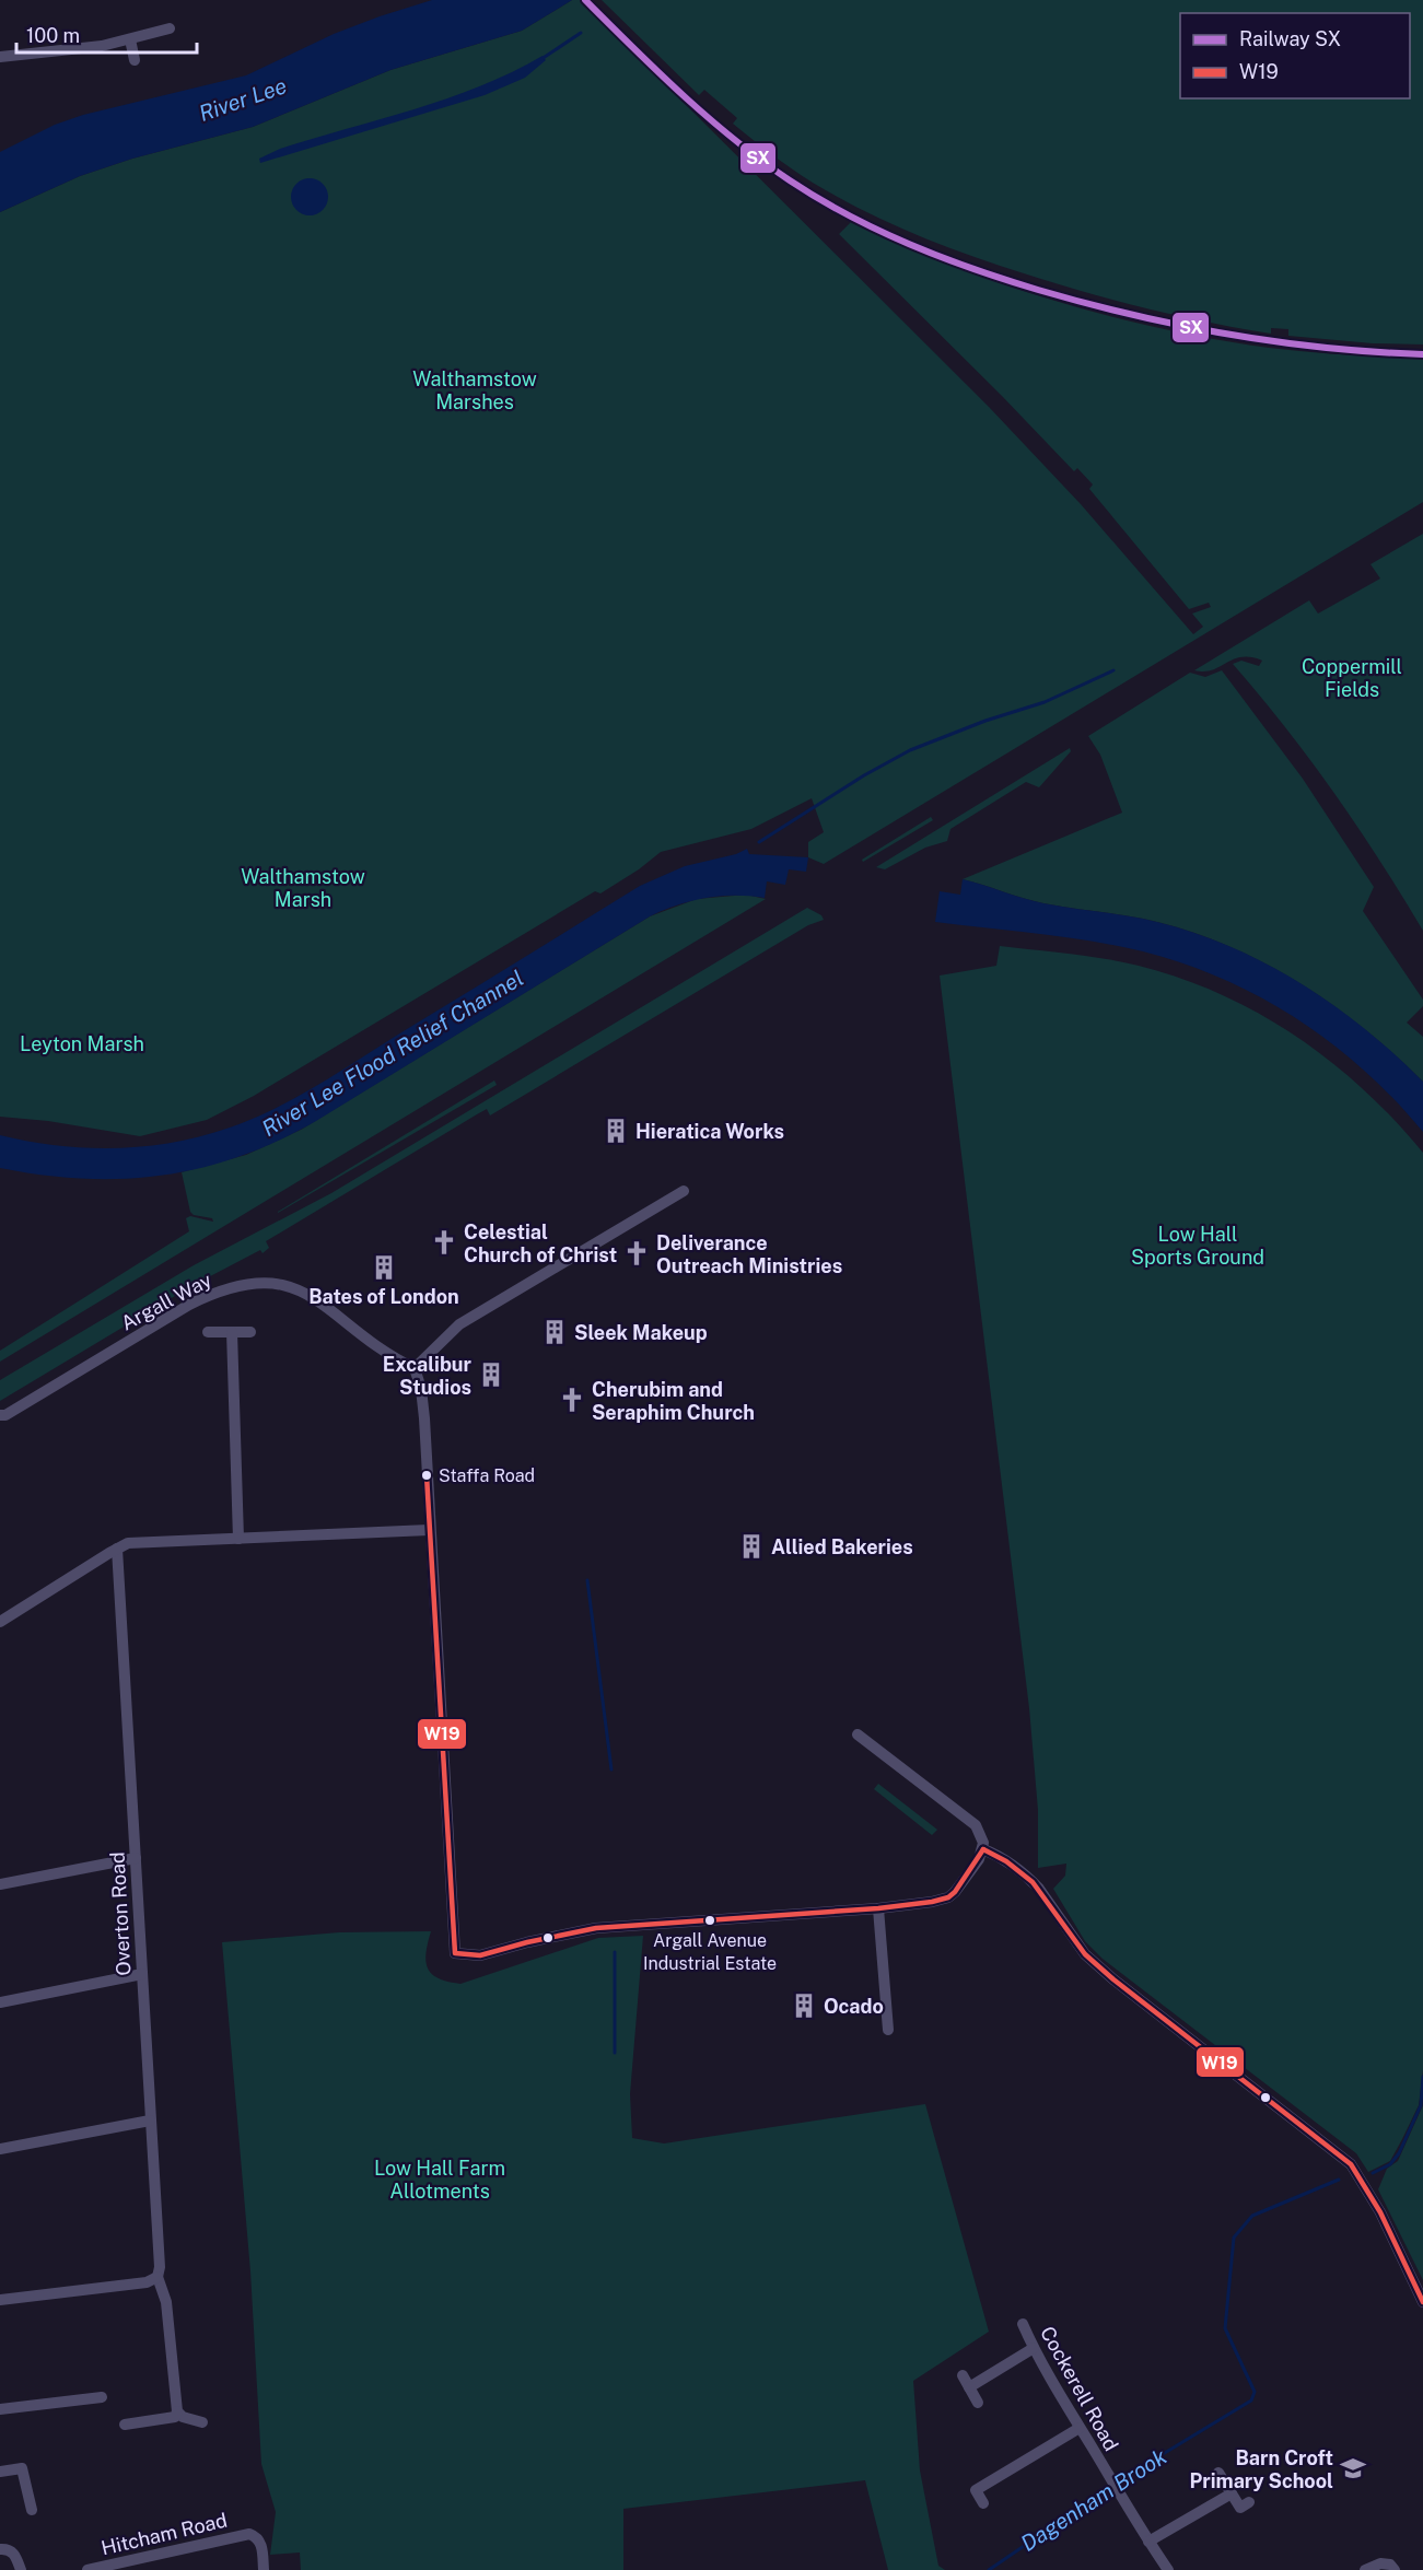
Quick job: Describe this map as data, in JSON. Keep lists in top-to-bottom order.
{
  "streets": {
    "street": [
      "Argall Way",
      "Overton Road",
      "Cockerell Road",
      "Hitcham Road"
    ]
  },
  "water": ["River Lee", "River Lee Flood Relief Channel", "Dagenham Brook"],
  "parks": [
    "Walthamstow Marshes",
    "Coppermill Fields",
    "Walthamstow Marsh",
    "Leyton Marsh",
    "Low Hall Sports Ground",
    "Low Hall Farm Allotments"
  ],
  "places": {
    "building": [
      "Hieratica Works",
      "Bates of London",
      "Sleek Makeup",
      "Excalibur Studios",
      "Allied Bakeries",
      "Ocado"
    ],
    "church": ["Celestial Church of Christ", "Deliverance Outreach Ministries", "Cherubim and Seraphim Church"],
    "other": ["Staffa Road", "Argall Avenue Industrial Estate"],
    "school or university": ["Barn Croft Primary School"]
  },
  "lines": ["rail line SX", "transit line W19"],
  "legend": ["Railway SX", "W19"],
  "scale_bar": "100 m"
}
